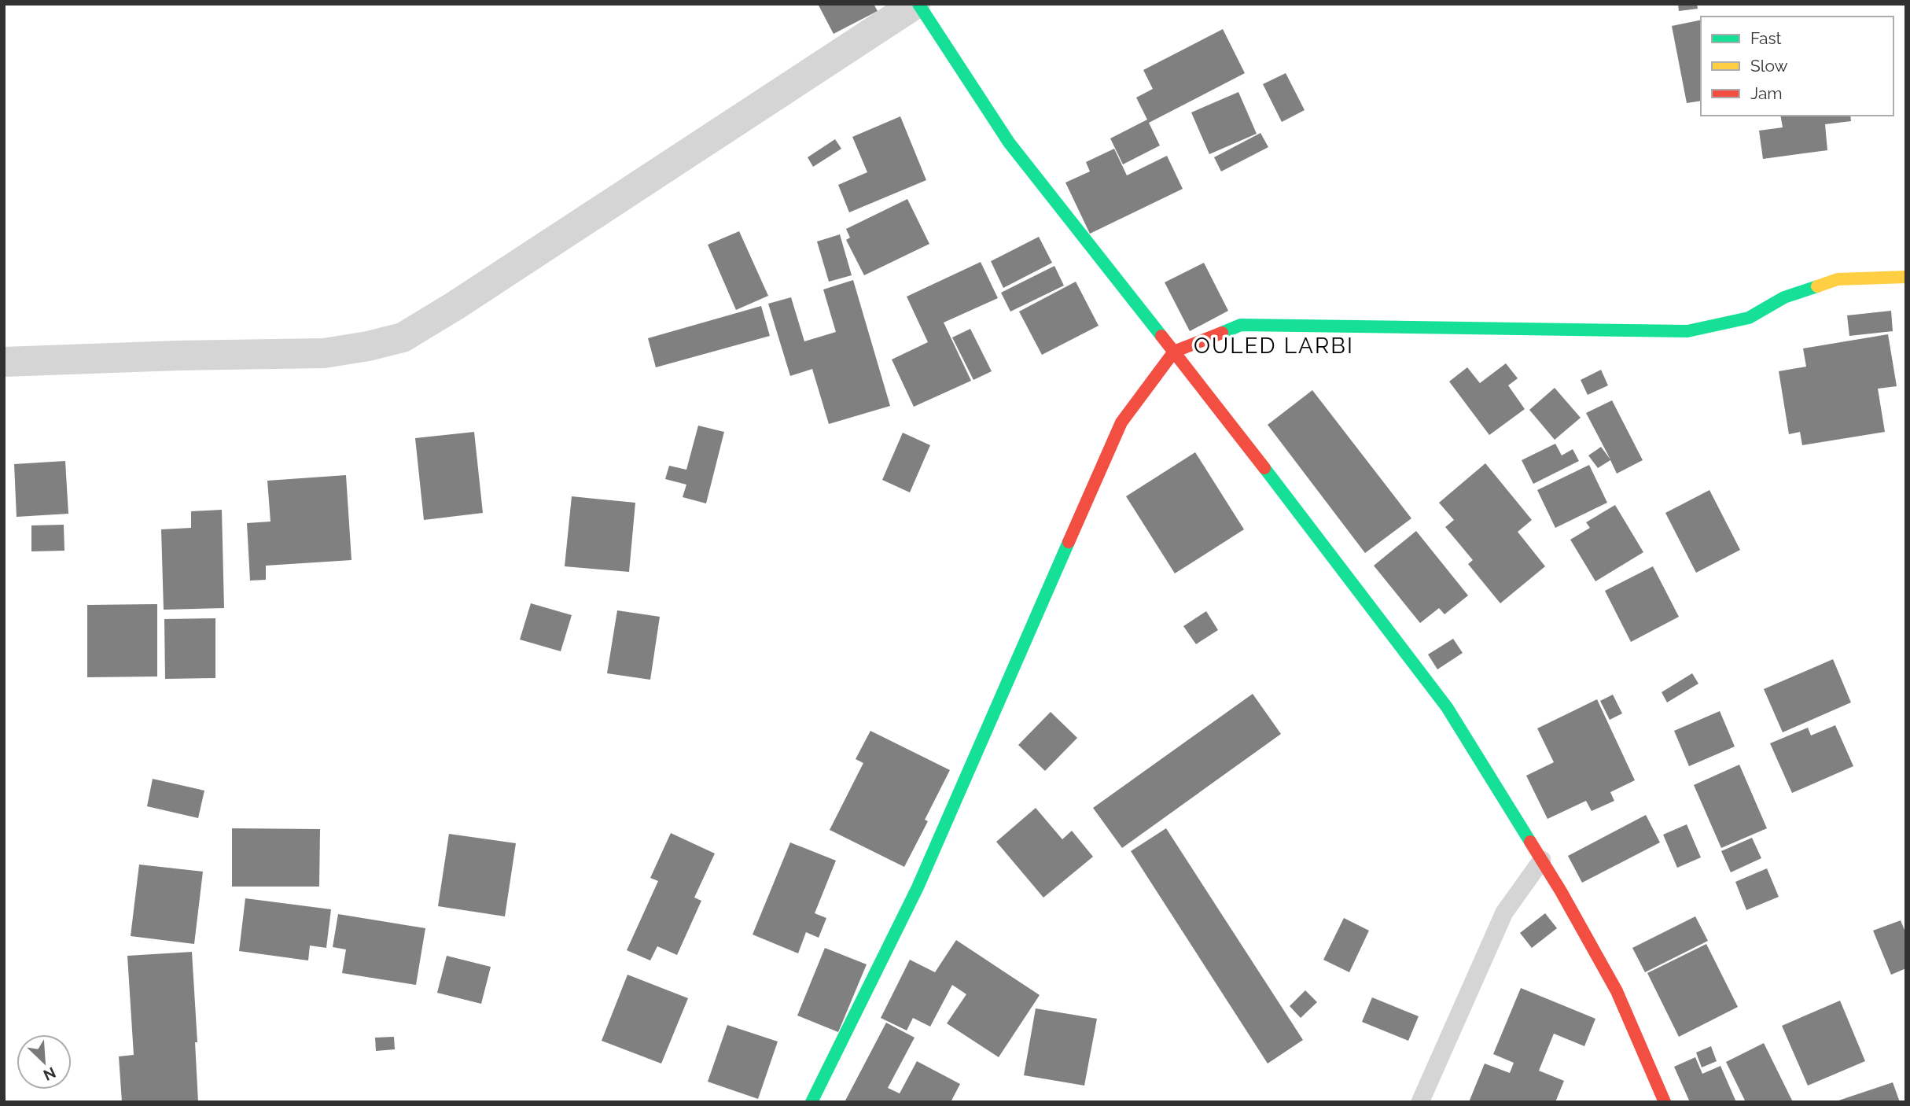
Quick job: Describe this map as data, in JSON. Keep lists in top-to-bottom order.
{
  "districts": ["OULED LARBI"],
  "legend": ["Fast", "Slow", "Jam"],
  "north": "bottom right"
}
